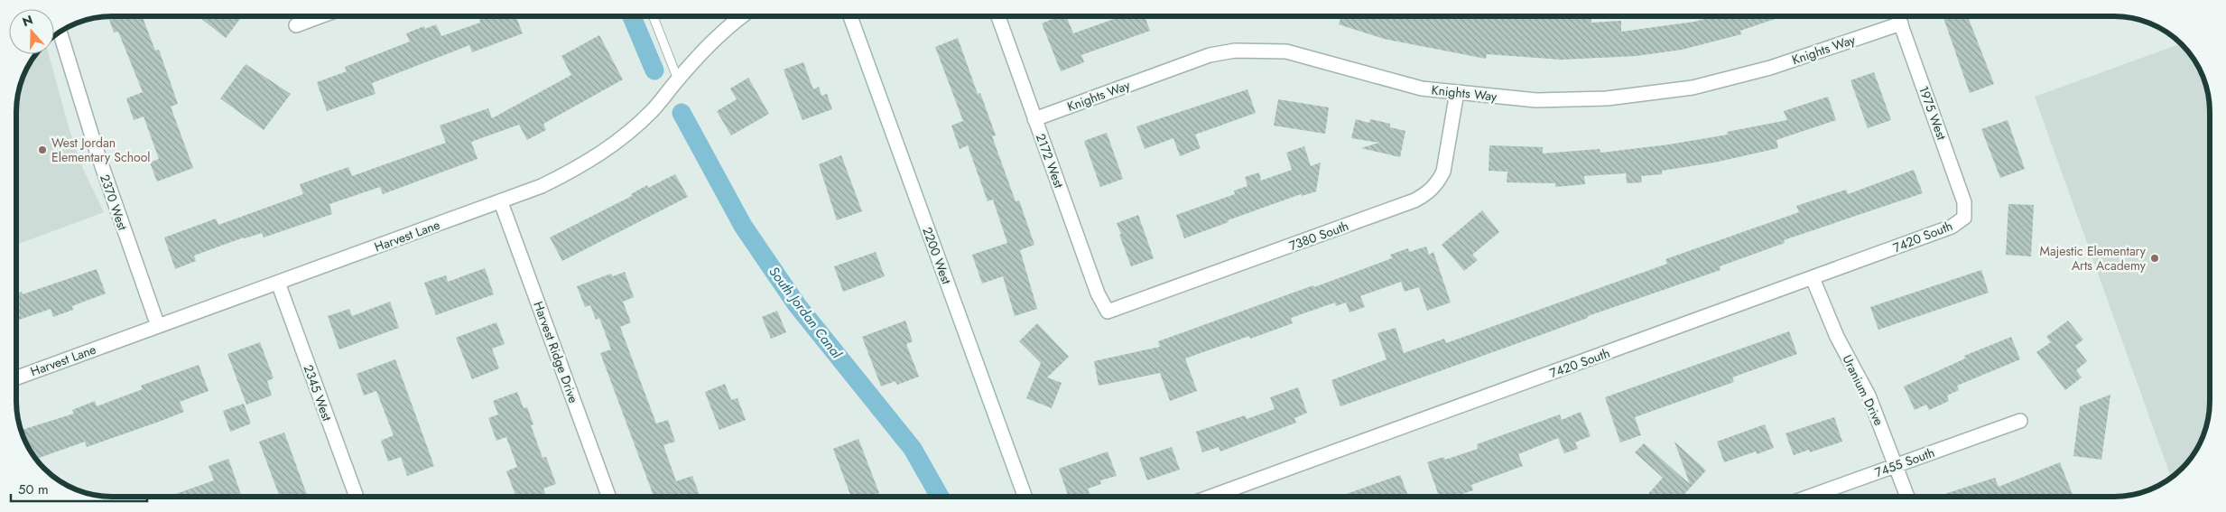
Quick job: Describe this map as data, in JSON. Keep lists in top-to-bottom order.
{
  "streets": {
    "street": [
      "Knights Way",
      "1975 West",
      "2172 West",
      "2370 West",
      "Harvest Lane",
      "7380 South",
      "7420 South",
      "2200 West",
      "Harvest Ridge Drive",
      "Uranium Drive",
      "2345 West",
      "7455 South"
    ]
  },
  "crossings": [
    ["Knights Way", "1975 West"],
    ["Knights Way", "2172 West"],
    ["Knights Way", "7380 South"],
    ["1975 West", "7420 South"],
    ["2172 West", "7380 South"],
    ["2370 West", "Harvest Lane"],
    ["Harvest Lane", "Harvest Ridge Drive"],
    ["Harvest Lane", "2345 West"],
    ["7420 South", "Uranium Drive"],
    ["Uranium Drive", "7455 South"]
  ],
  "water": ["South Jordan Canal"],
  "places": ["West Jordan Elementary School", "Majestic Elementary Arts Academy"],
  "scale_bar": "50 m",
  "north": "top"
}
